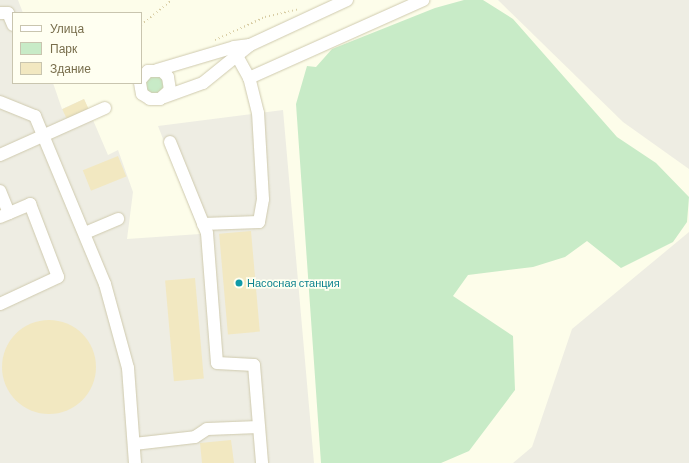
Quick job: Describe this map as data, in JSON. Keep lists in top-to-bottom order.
{
  "places": ["Насосная станция"],
  "legend": ["Улица", "Парк", "Здание"]
}
